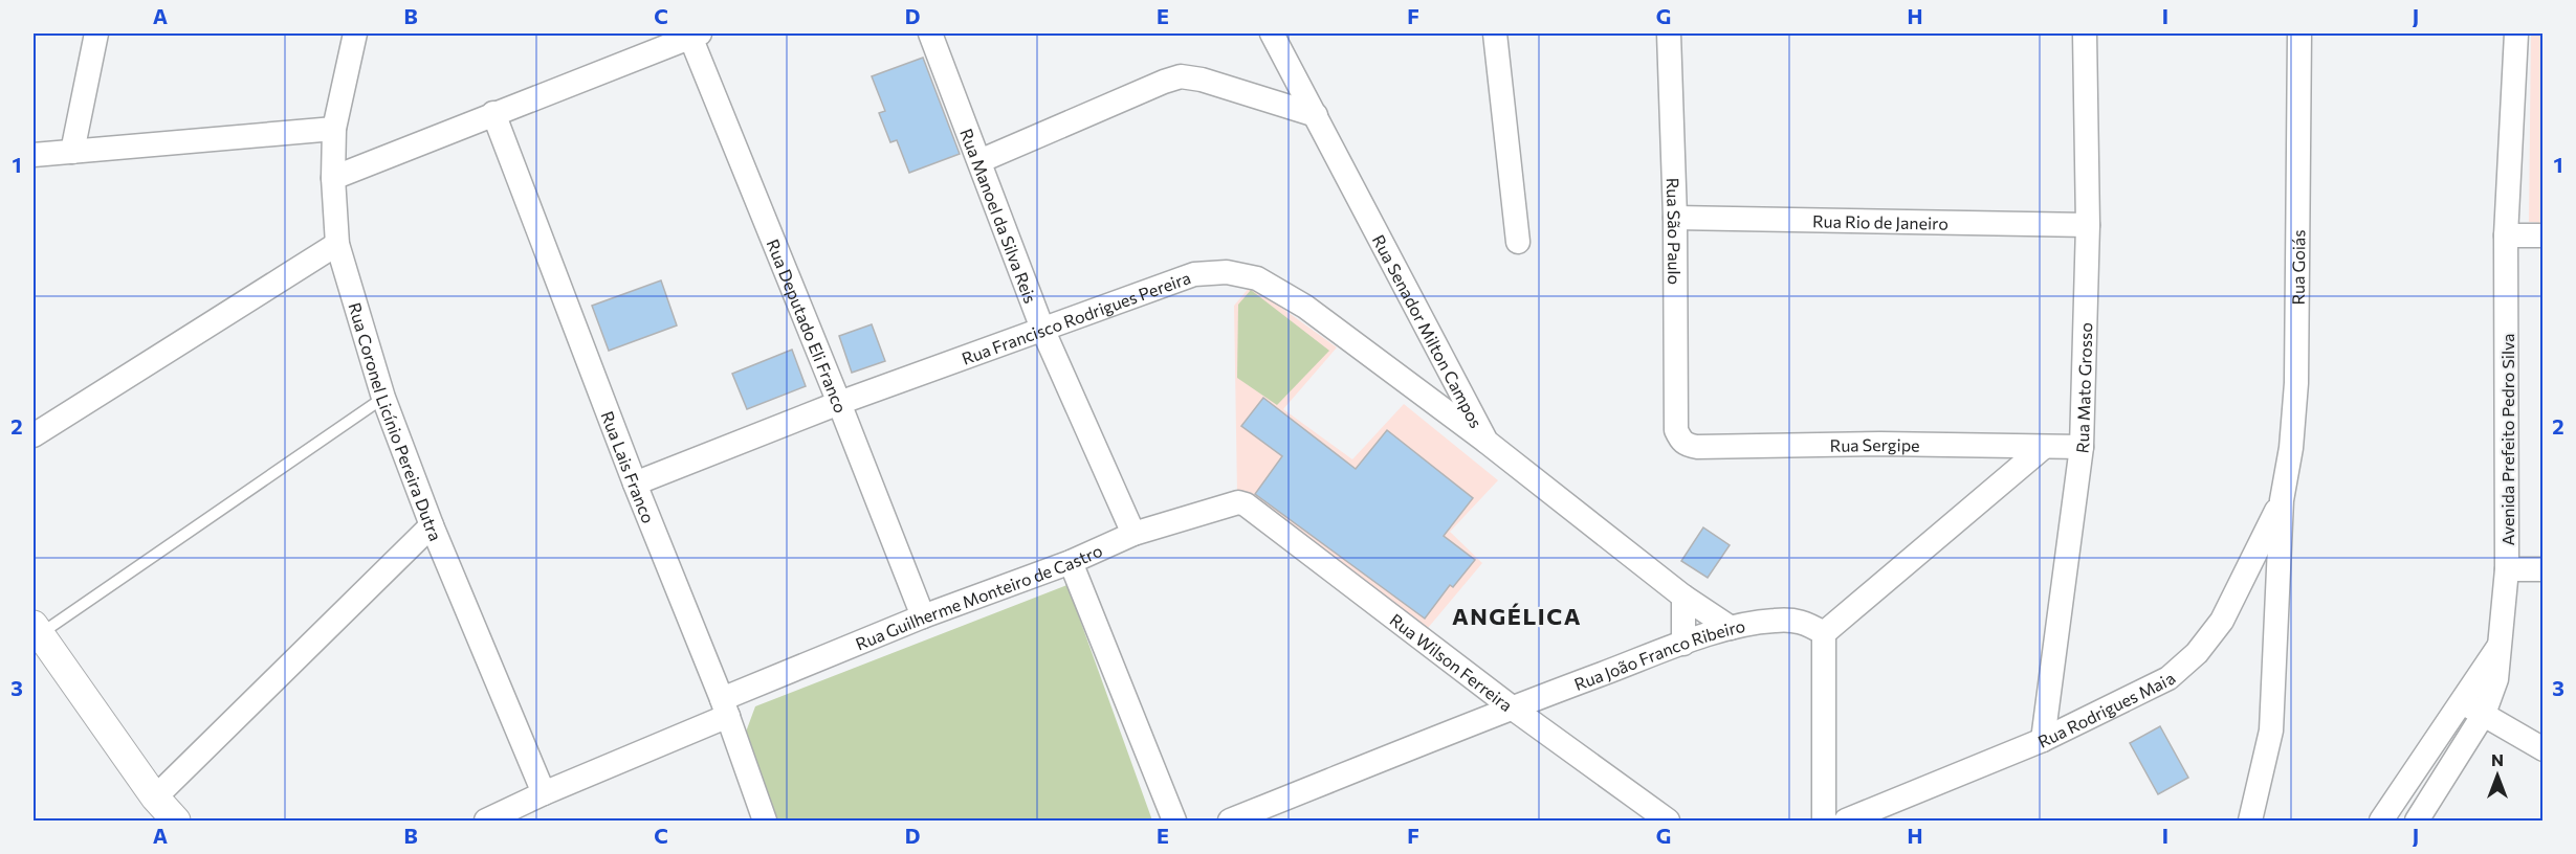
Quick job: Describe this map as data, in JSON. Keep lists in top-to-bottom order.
{
  "streets": {
    "street": [
      "Rua Manoel da Silva Reis",
      "Rua Rio de Janeiro",
      "Rua São Paulo",
      "Rua Goiás",
      "Rua Francisco Rodrigues Pereira",
      "Rua Deputado Eli Franco",
      "Rua Senador Milton Campos",
      "Rua Mato Grosso",
      "Rua Coronel Licínio Pereira Dutra",
      "Avenida Prefeito Pedro Silva",
      "Rua Sergipe",
      "Rua Lais Franco",
      "Rua Guilherme Monteiro de Castro",
      "Rua João Franco Ribeiro",
      "Rua Wilson Ferreira",
      "Rua Rodrigues Maia"
    ]
  },
  "crossings": [
    ["Rua Manoel da Silva Reis", "Rua Francisco Rodrigues Pereira"],
    ["Rua Manoel da Silva Reis", "Rua Guilherme Monteiro de Castro"],
    ["Rua Rio de Janeiro", "Rua São Paulo"],
    ["Rua Rio de Janeiro", "Rua Mato Grosso"],
    ["Rua São Paulo", "Rua Sergipe"],
    ["Rua Goiás", "Rua Rodrigues Maia"],
    ["Rua Francisco Rodrigues Pereira", "Rua Deputado Eli Franco"],
    ["Rua Francisco Rodrigues Pereira", "Rua Senador Milton Campos"],
    ["Rua Francisco Rodrigues Pereira", "Rua Lais Franco"],
    ["Rua Deputado Eli Franco", "Rua Guilherme Monteiro de Castro"],
    ["Rua Senador Milton Campos", "Rua João Franco Ribeiro"],
    ["Rua Mato Grosso", "Rua Sergipe"],
    ["Rua Mato Grosso", "Rua Rodrigues Maia"],
    ["Rua Coronel Licínio Pereira Dutra", "Rua Guilherme Monteiro de Castro"],
    ["Rua Lais Franco", "Rua Guilherme Monteiro de Castro"],
    ["Rua Guilherme Monteiro de Castro", "Rua Wilson Ferreira"],
    ["Rua João Franco Ribeiro", "Rua Wilson Ferreira"]
  ],
  "districts": ["ANGÉLICA"],
  "north": "top",
  "grid": {
    "columns": [
      "A",
      "B",
      "C",
      "D",
      "E",
      "F",
      "G",
      "H",
      "I",
      "J"
    ],
    "rows": ["1", "2", "3"]
  }
}
